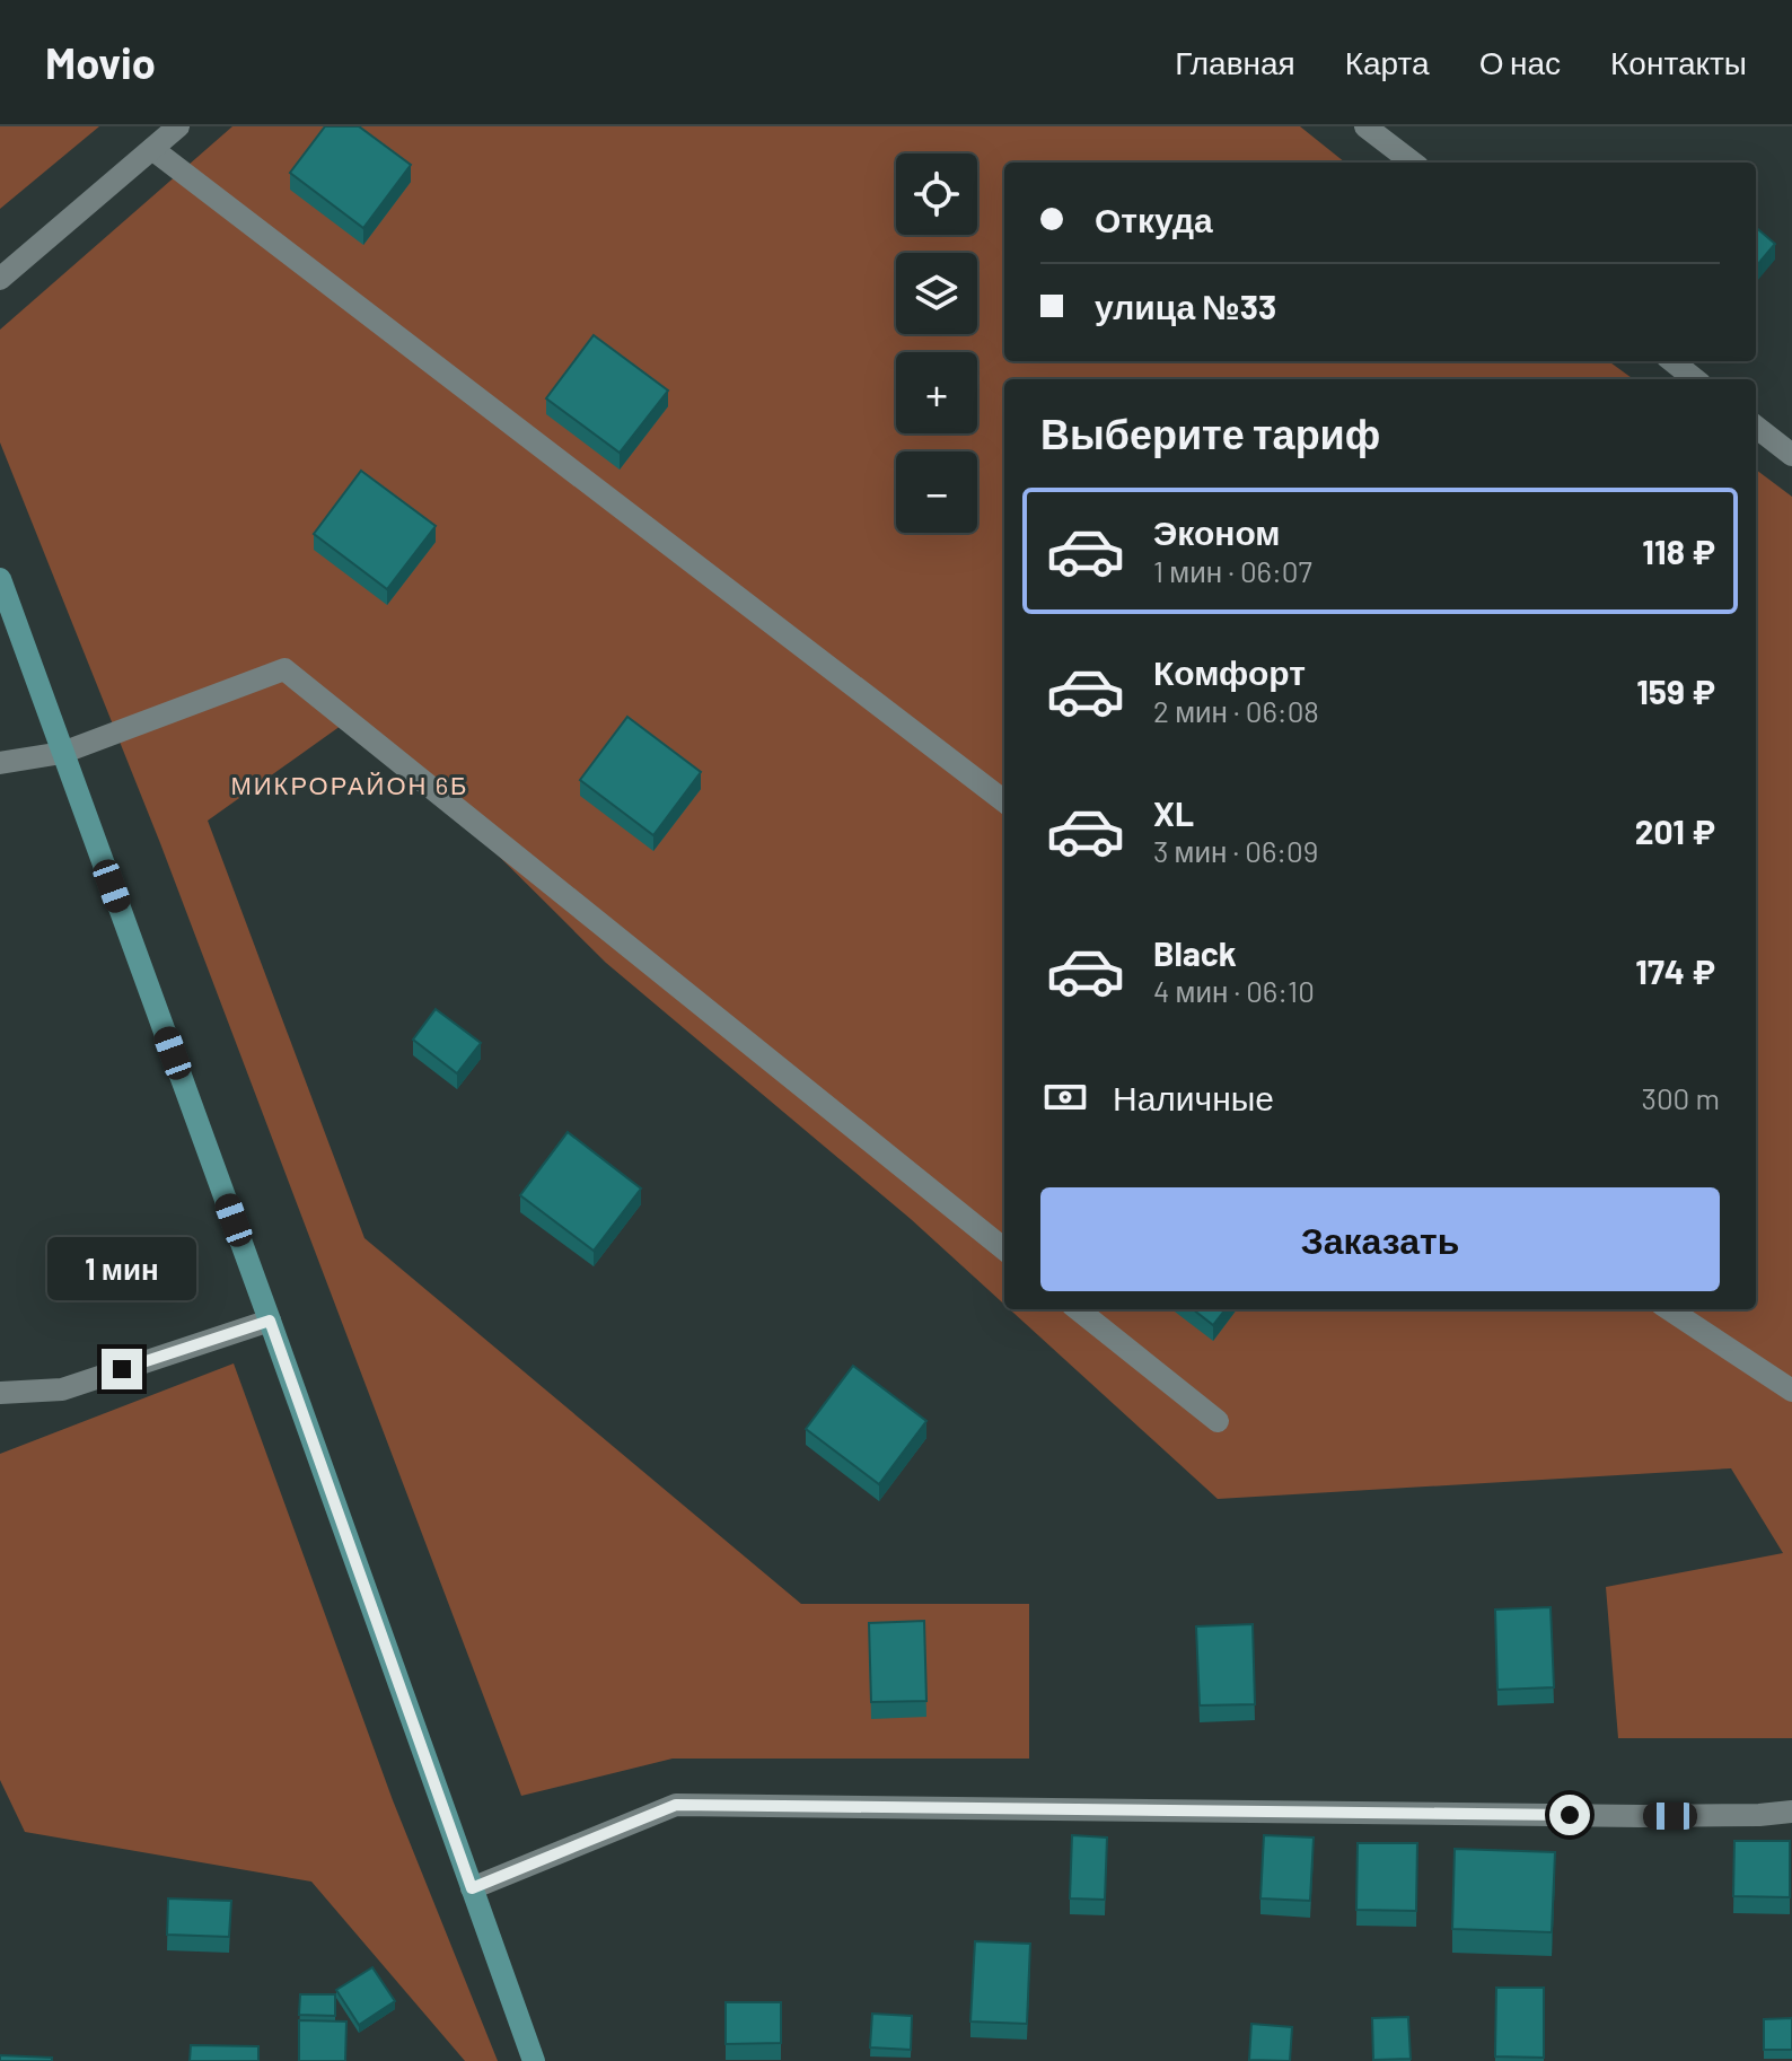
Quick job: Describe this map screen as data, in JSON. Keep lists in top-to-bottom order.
{
  "districts": ["МИКРОРАЙОН 6Б"],
  "page": {
    "header": "Movio",
    "nav": [
      "Главная",
      "Карта",
      "О нас",
      "Контакты"
    ],
    "map_buttons": ["+", "−"],
    "banner": ["Откуда", "улица №33"],
    "heading": "Выберите тариф",
    "list": [
      {
        "name": "Эконом",
        "note": "1 мин · 06:07",
        "value": "118 ₽"
      },
      {
        "name": "Комфорт",
        "note": "2 мин · 06:08",
        "value": "159 ₽"
      },
      {
        "name": "XL",
        "note": "3 мин · 06:09",
        "value": "201 ₽"
      },
      {
        "name": "Black",
        "note": "4 мин · 06:10",
        "value": "174 ₽"
      }
    ],
    "pay": ["Наличные", "300 m"],
    "buttons": "Заказать",
    "bubble": "1 мин"
  }
}
